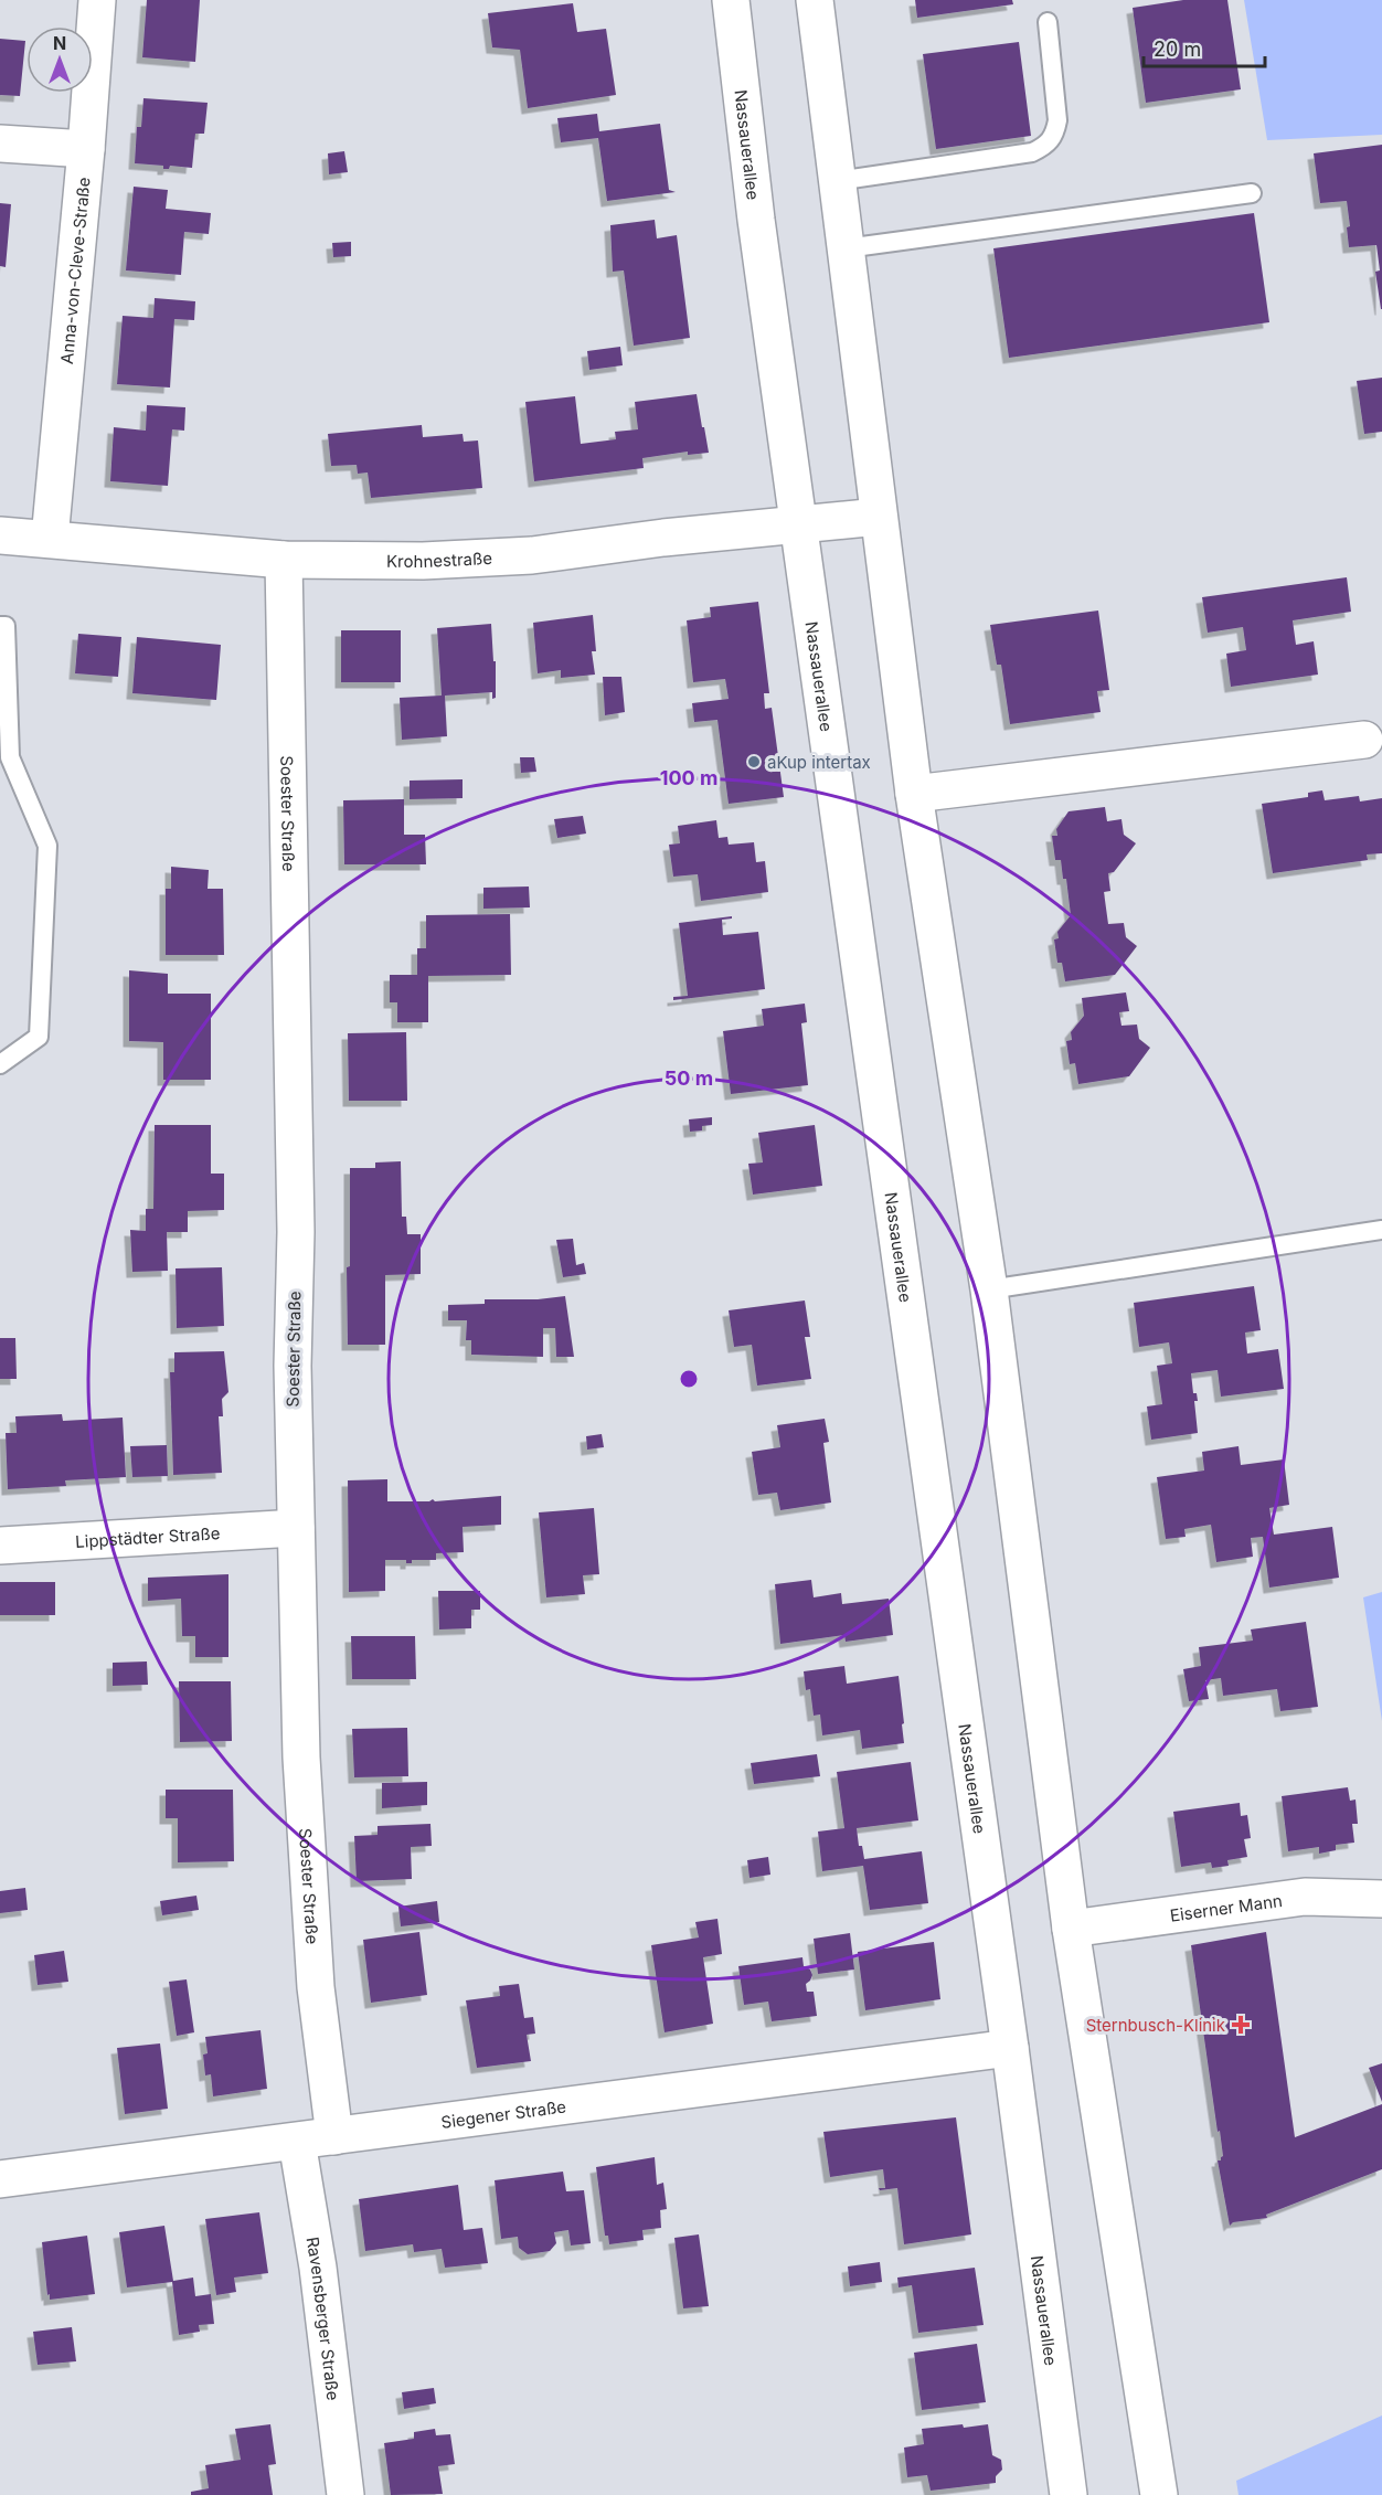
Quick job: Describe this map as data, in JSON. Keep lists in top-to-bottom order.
{
  "streets": {
    "street": [
      "Nassauerallee",
      "Anna-von-Cleve-Straße",
      "Krohnestraße",
      "Soester Straße",
      "Lippstädter Straße",
      "Eiserner Mann",
      "Siegener Straße",
      "Ravensberger Straße"
    ]
  },
  "crossings": [
    ["Nassauerallee", "Krohnestraße"],
    ["Nassauerallee", "Siegener Straße"],
    ["Anna-von-Cleve-Straße", "Krohnestraße"],
    ["Krohnestraße", "Soester Straße"],
    ["Soester Straße", "Lippstädter Straße"],
    ["Soester Straße", "Siegener Straße"],
    ["Siegener Straße", "Ravensberger Straße"]
  ],
  "places": {
    "other": ["aKup intertax"],
    "health": ["Sternbusch-Klinik"]
  },
  "scale_bar": "20 m",
  "north": "top",
  "rings": ["100 m", "50 m"]
}
